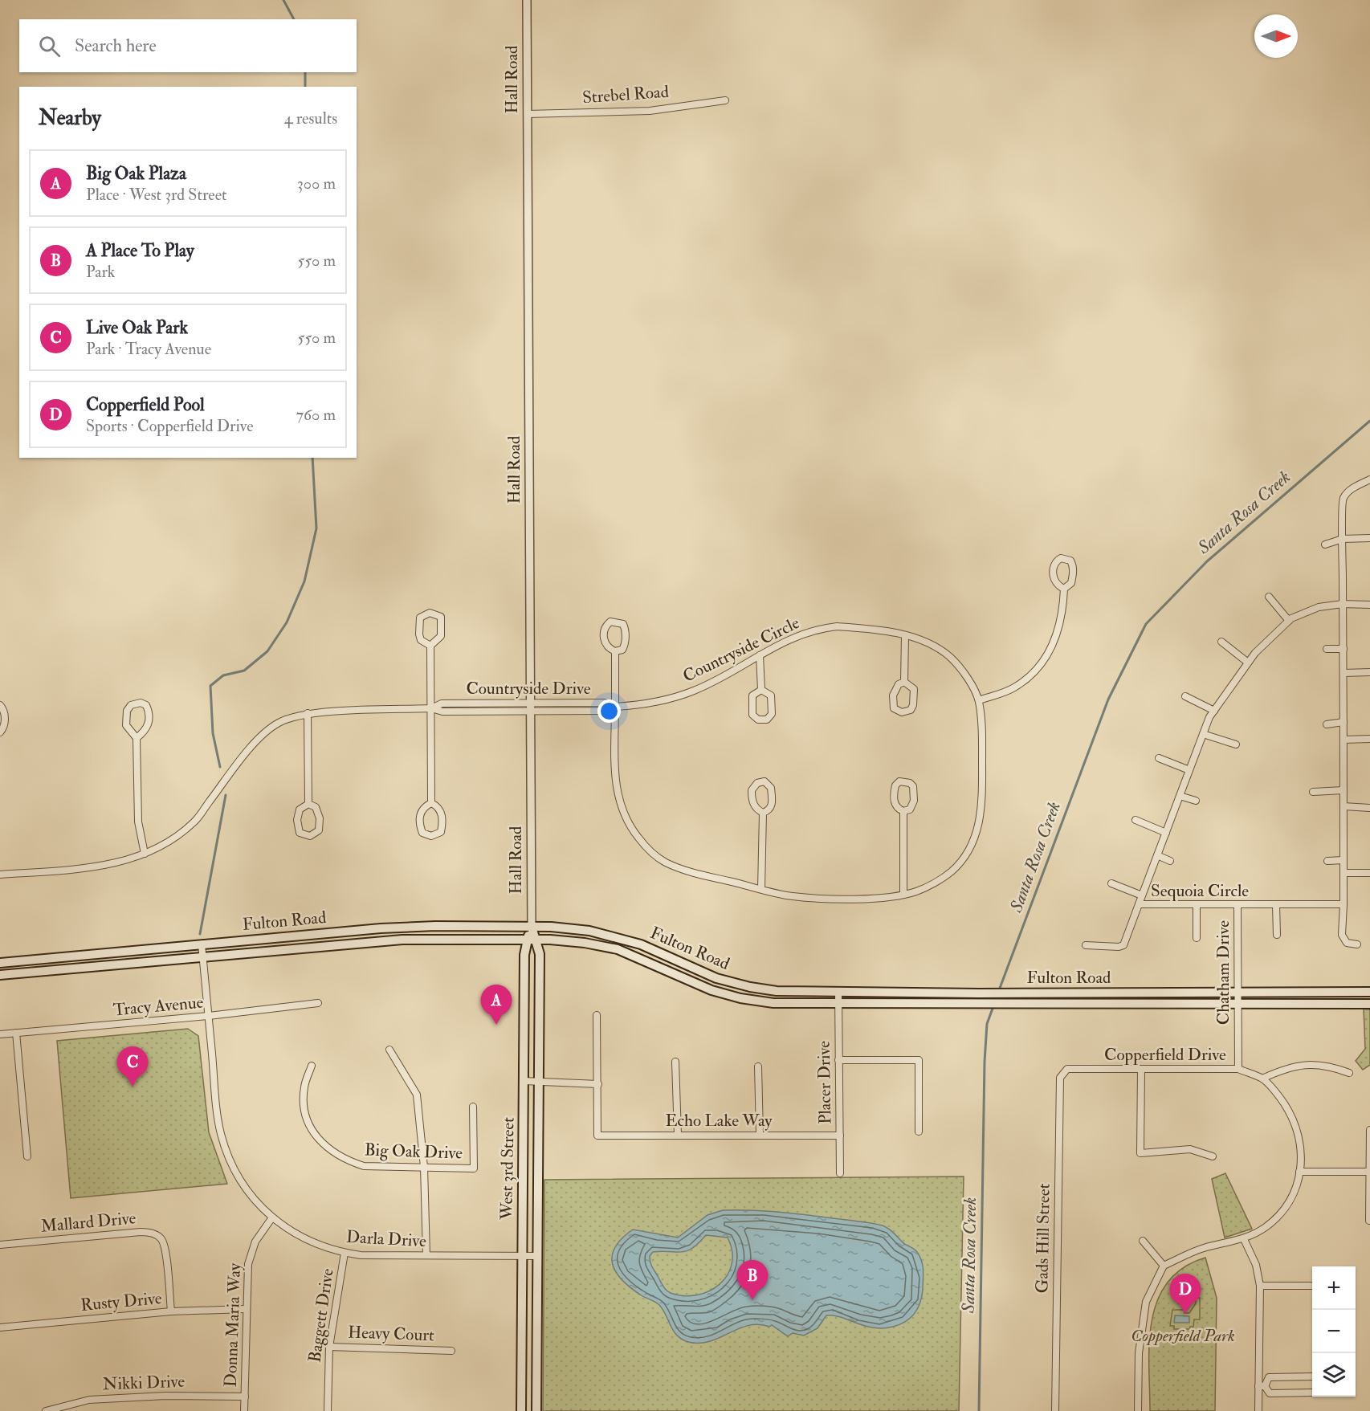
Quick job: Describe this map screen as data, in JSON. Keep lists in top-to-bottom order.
{
  "streets": {
    "main road": ["Fulton Road", "West 3rd Street"],
    "street": [
      "Hall Road",
      "Strebel Road",
      "Countryside Circle",
      "Countryside Drive",
      "Sequoia Circle",
      "Chatham Drive",
      "Tracy Avenue",
      "Copperfield Drive",
      "Placer Drive",
      "Echo Lake Way",
      "Big Oak Drive",
      "Mallard Drive",
      "Gads Hill Street",
      "Darla Drive",
      "Rusty Drive",
      "Baggett Drive",
      "Donna Maria Way",
      "Heavy Court",
      "Nikki Drive"
    ]
  },
  "crossings": [
    ["Hall Road", "Strebel Road"],
    ["Hall Road", "Countryside Drive"],
    ["Hall Road", "Fulton Road"],
    ["Hall Road", "West 3rd Street"],
    ["Countryside Circle", "Countryside Drive"],
    ["Sequoia Circle", "Chatham Drive"],
    ["Fulton Road", "Chatham Drive"],
    ["Fulton Road", "Placer Drive"],
    ["Fulton Road", "West 3rd Street"],
    ["Fulton Road", "Darla Drive"],
    ["Chatham Drive", "Copperfield Drive"],
    ["Tracy Avenue", "Darla Drive"],
    ["Copperfield Drive", "Gads Hill Street"],
    ["Placer Drive", "Echo Lake Way"],
    ["West 3rd Street", "Darla Drive"],
    ["Mallard Drive", "Rusty Drive"],
    ["Darla Drive", "Baggett Drive"],
    ["Darla Drive", "Donna Maria Way"],
    ["Rusty Drive", "Donna Maria Way"],
    ["Baggett Drive", "Heavy Court"],
    ["Donna Maria Way", "Nikki Drive"]
  ],
  "water": ["Santa Rosa Creek"],
  "parks": ["Copperfield Park"],
  "north": "right",
  "page": {
    "search": "Search here",
    "heading": ["Nearby", "4 results"],
    "list": [
      {
        "mark": "A",
        "name": "Big Oak Plaza",
        "note": "Place · West 3rd Street",
        "value": "300 m"
      },
      {
        "mark": "B",
        "name": "A Place To Play",
        "note": "Park",
        "value": "550 m"
      },
      {
        "mark": "C",
        "name": "Live Oak Park",
        "note": "Park · Tracy Avenue",
        "value": "550 m"
      },
      {
        "mark": "D",
        "name": "Copperfield Pool",
        "note": "Sports · Copperfield Drive",
        "value": "760 m"
      }
    ],
    "pins": [
      "A",
      "C",
      "B",
      "D"
    ],
    "map_buttons": ["+", "−"]
  }
}
